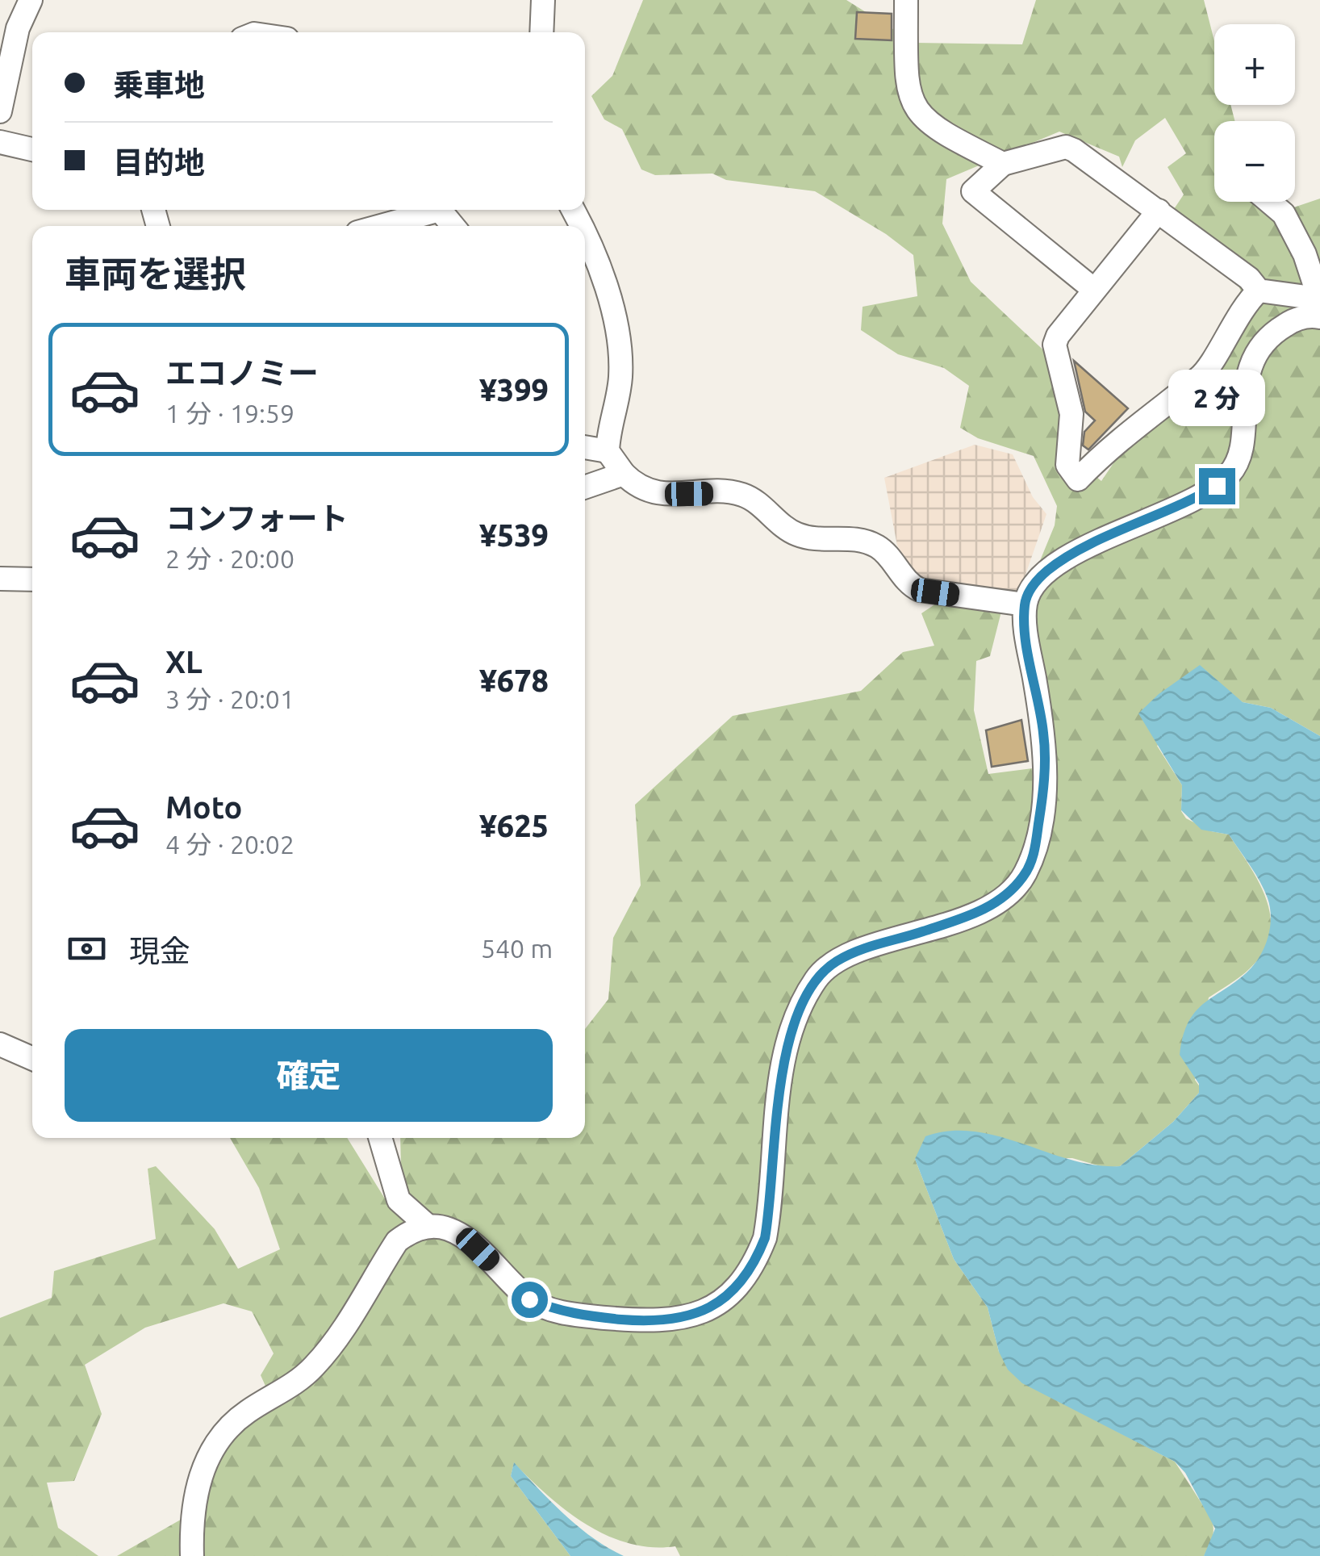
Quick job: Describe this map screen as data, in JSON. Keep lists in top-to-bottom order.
{
  "page": {
    "map_buttons": ["+", "−"],
    "banner": ["乗車地", "目的地"],
    "heading": "車両を選択",
    "list": [
      {
        "name": "エコノミー",
        "note": "1 分 · 19:59",
        "value": "¥399"
      },
      {
        "name": "コンフォート",
        "note": "2 分 · 20:00",
        "value": "¥539"
      },
      {
        "name": "XL",
        "note": "3 分 · 20:01",
        "value": "¥678"
      },
      {
        "name": "Moto",
        "note": "4 分 · 20:02",
        "value": "¥625"
      }
    ],
    "bubble": "2 分",
    "pay": ["現金", "540 m"],
    "buttons": "確定"
  }
}
